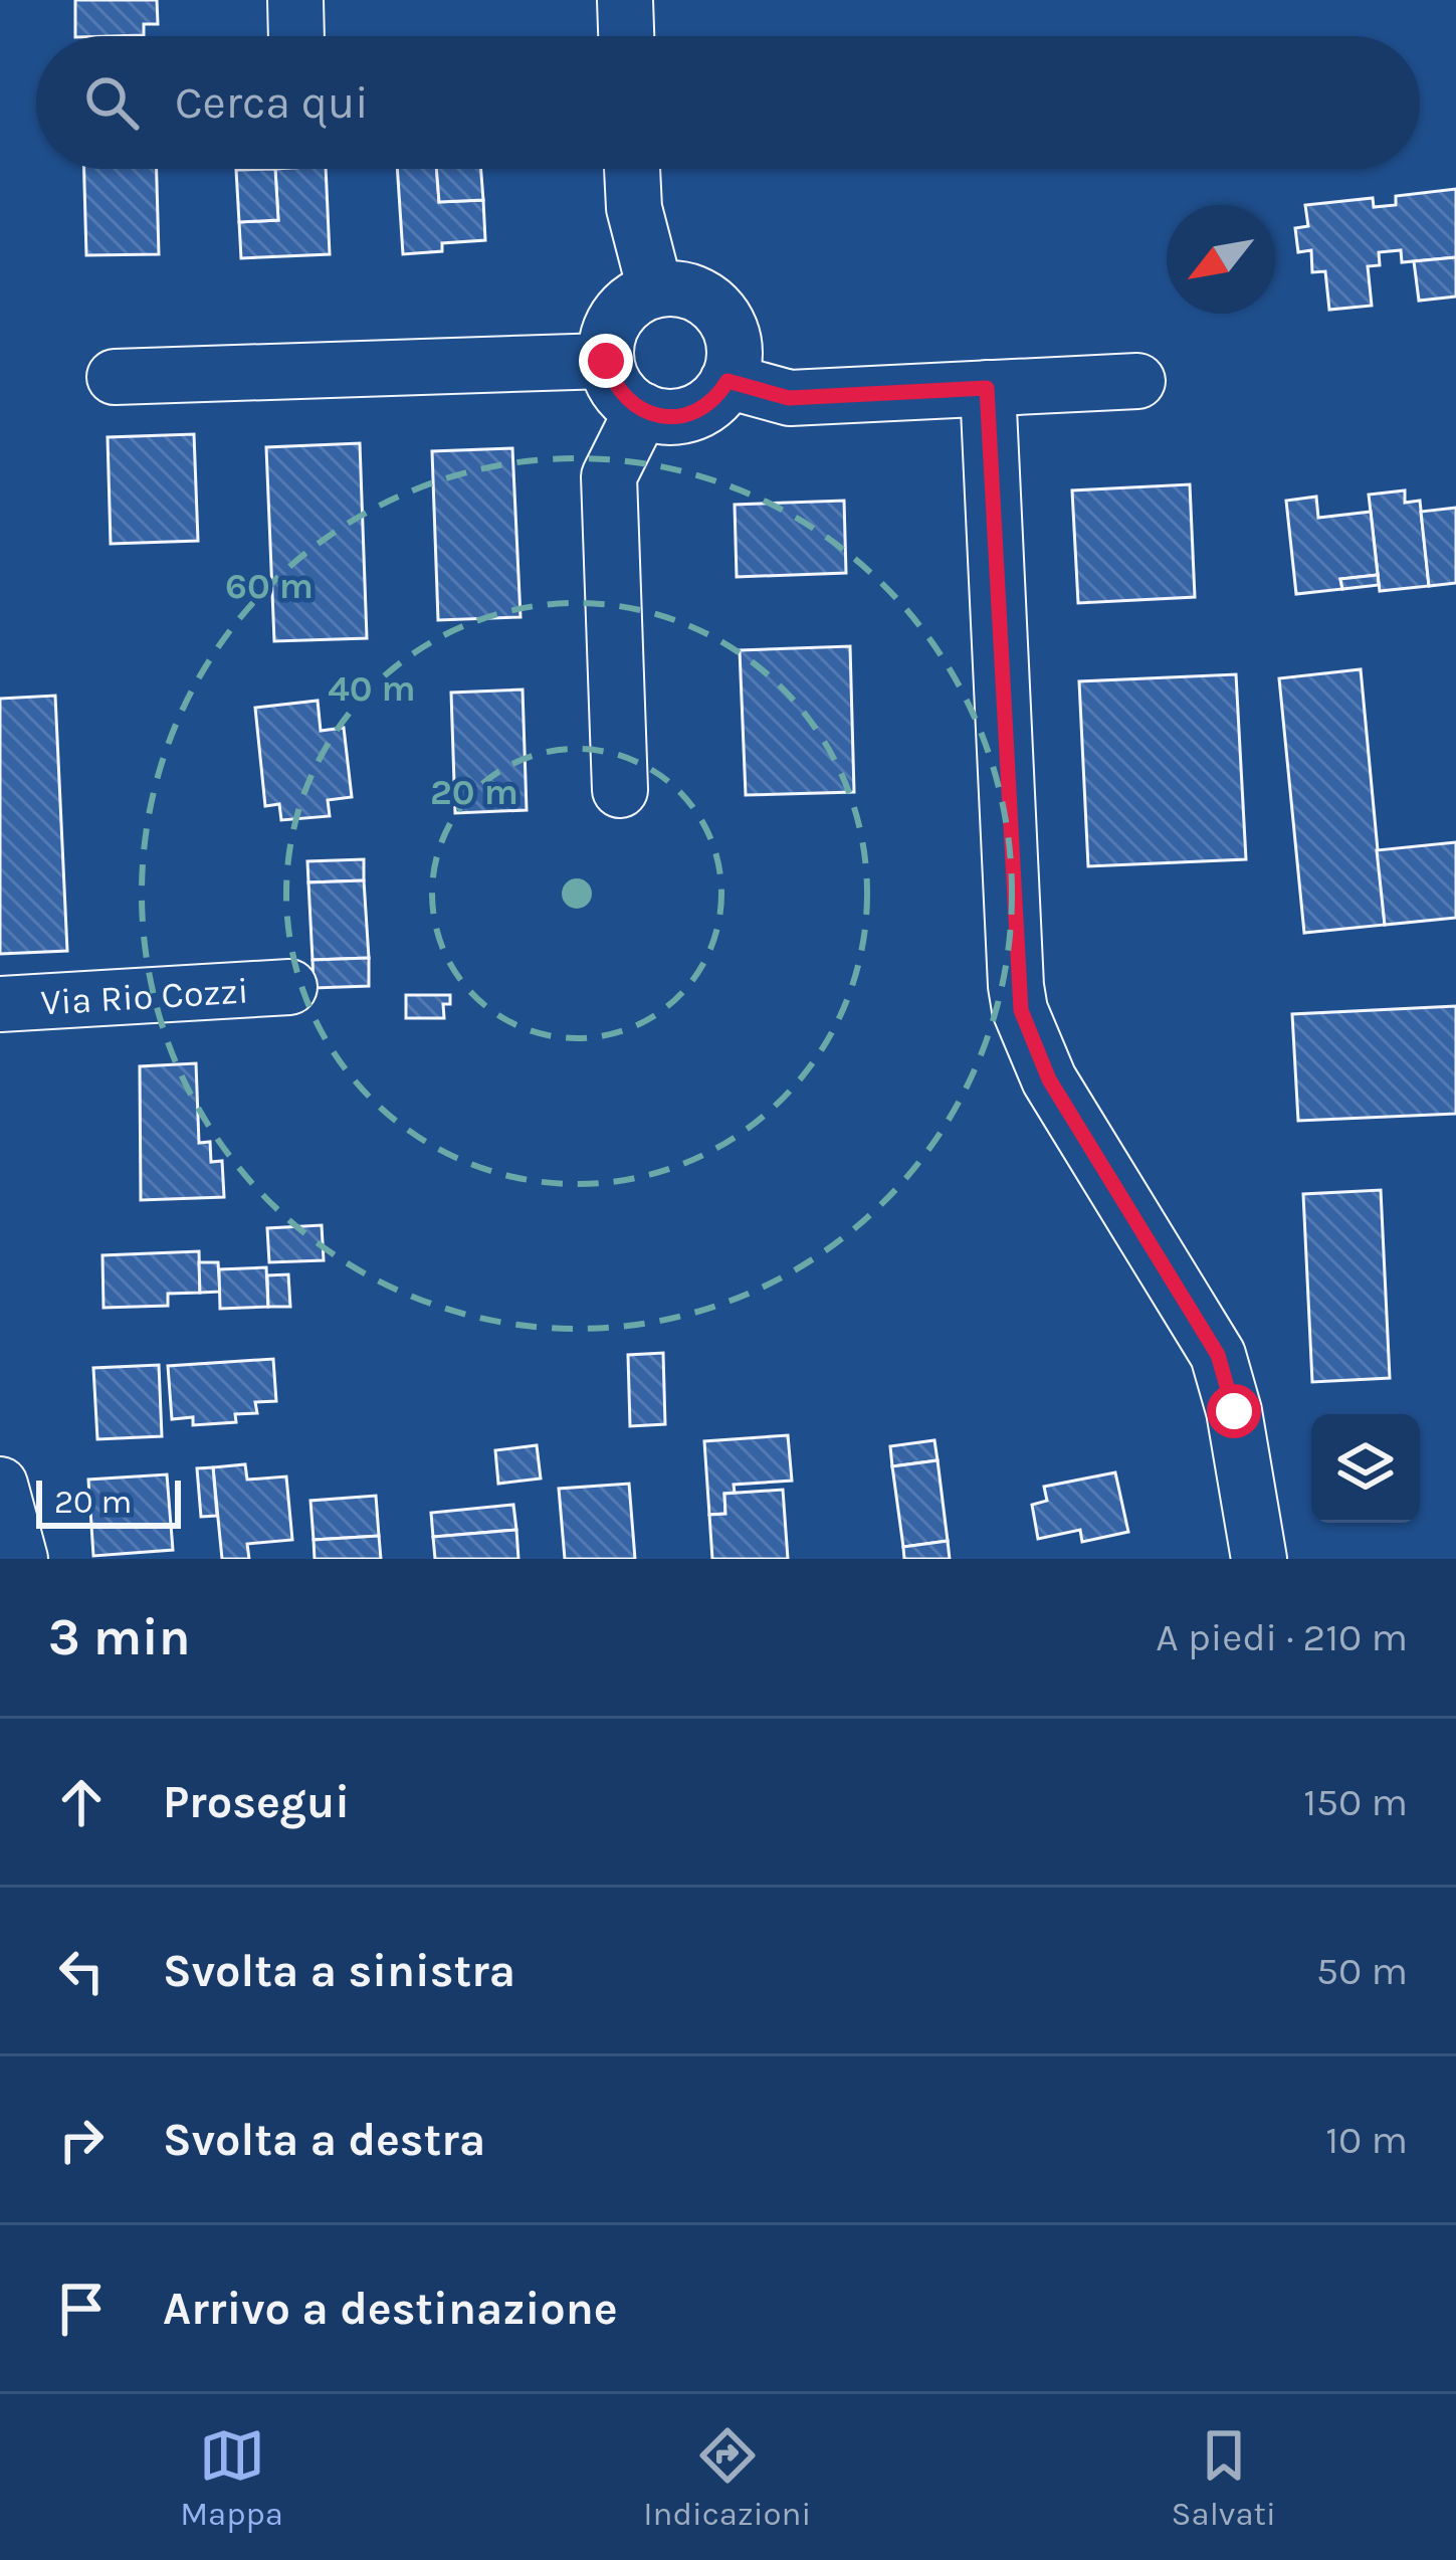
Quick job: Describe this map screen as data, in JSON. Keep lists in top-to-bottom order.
{
  "streets": {
    "street": ["Via Rio Cozzi"]
  },
  "scale_bar": "20 m",
  "north": "bottom left",
  "page": {
    "search": "Cerca qui",
    "scale": "20 m",
    "heading": ["3 min", "A piedi · 210 m"],
    "list": [
      ["Prosegui", "150 m"],
      ["Svolta a sinistra", "50 m"],
      ["Svolta a destra", "10 m"],
      "Arrivo a destinazione"
    ],
    "nav": ["Mappa", "Indicazioni", "Salvati"]
  },
  "rings": ["60 m", "40 m", "20 m"]
}
